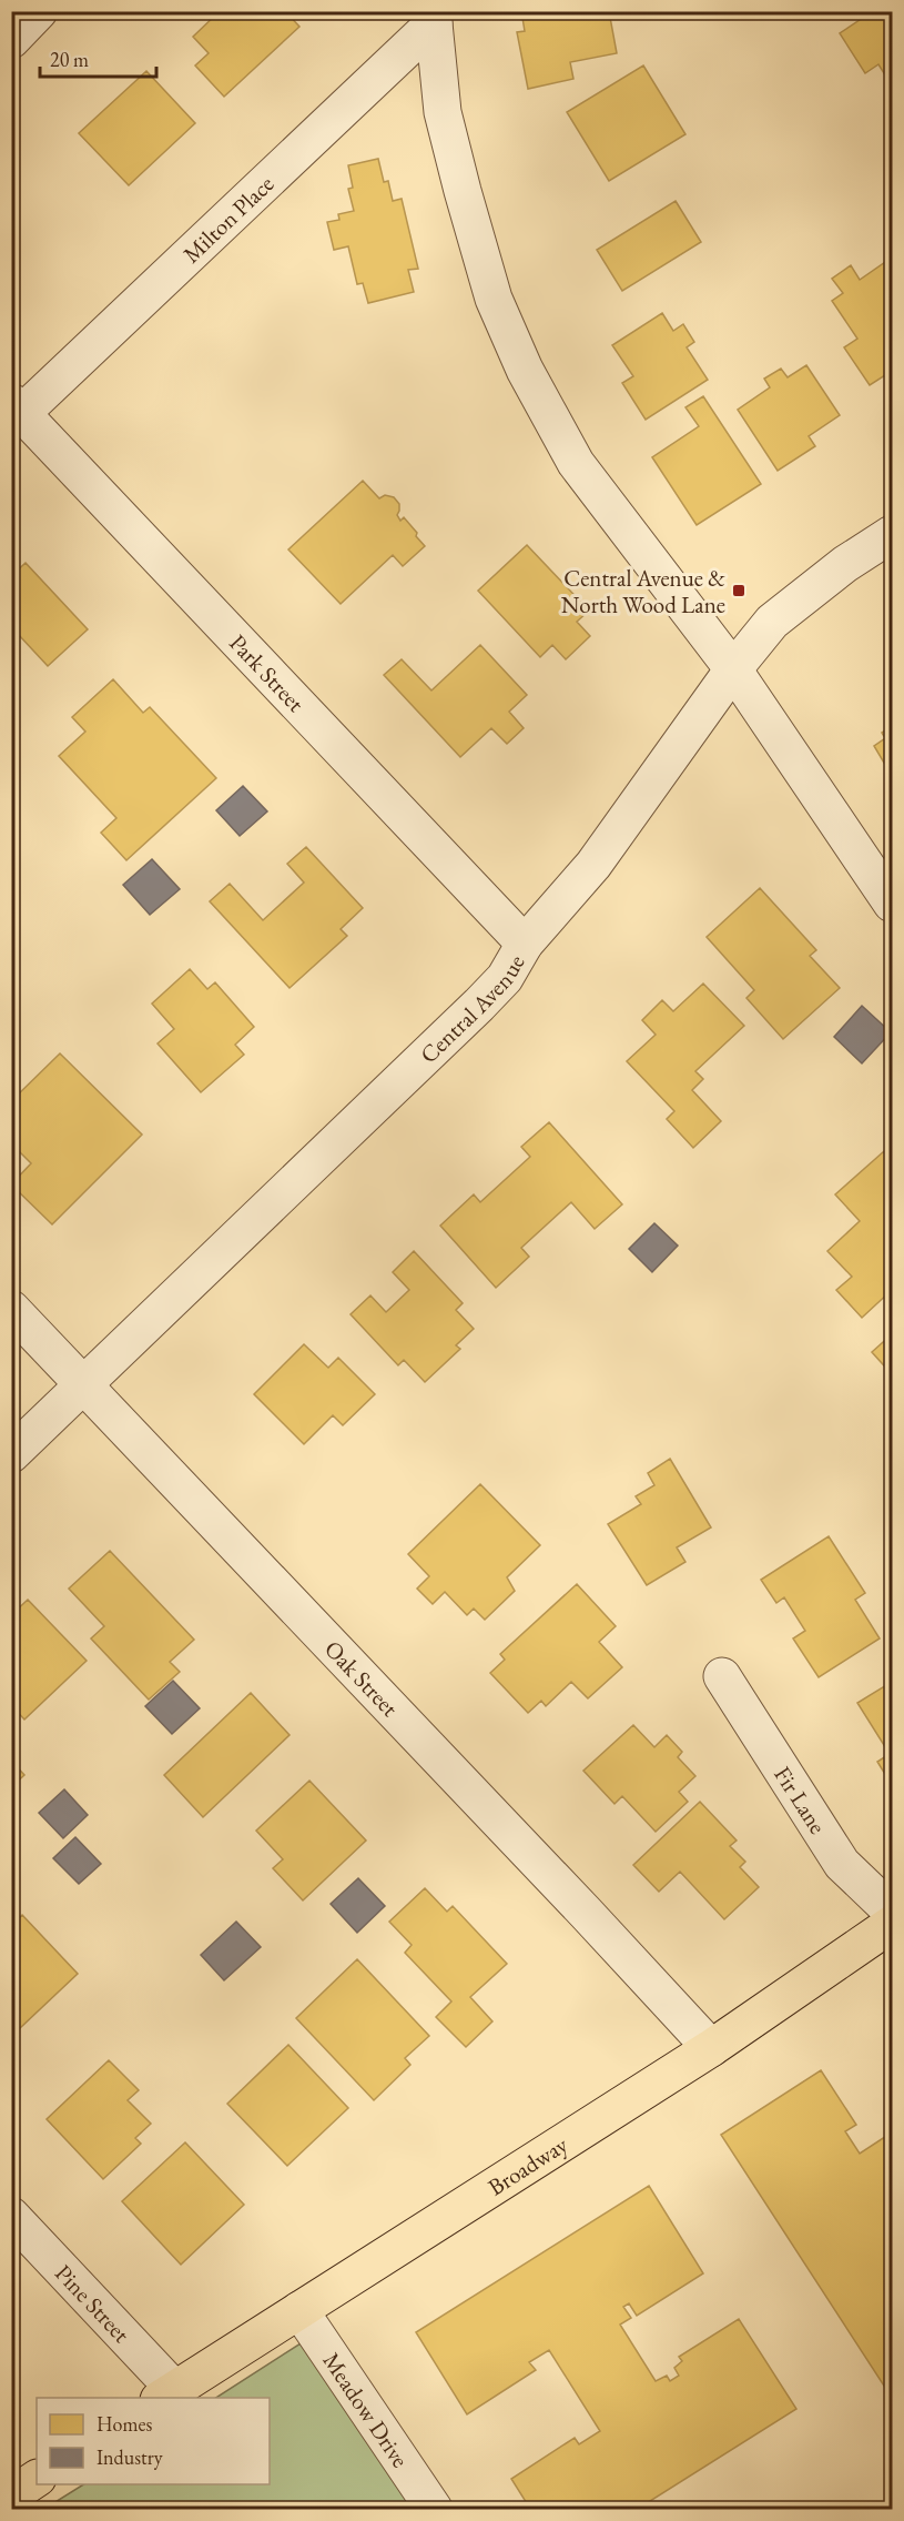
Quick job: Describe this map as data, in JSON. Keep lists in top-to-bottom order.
{
  "streets": {
    "main road": ["Broadway"],
    "street": [
      "Milton Place",
      "Park Street",
      "Central Avenue",
      "Oak Street",
      "Fir Lane",
      "Pine Street",
      "Meadow Drive"
    ]
  },
  "crossings": [
    ["Milton Place", "Park Street"],
    ["Park Street", "Central Avenue"],
    ["Central Avenue", "Oak Street"],
    ["Oak Street", "Broadway"],
    ["Broadway", "Pine Street"],
    ["Broadway", "Meadow Drive"]
  ],
  "places": {
    "transit": ["Central Avenue & North Wood Lane"]
  },
  "legend": ["Homes", "Industry"],
  "scale_bar": "20 m"
}
